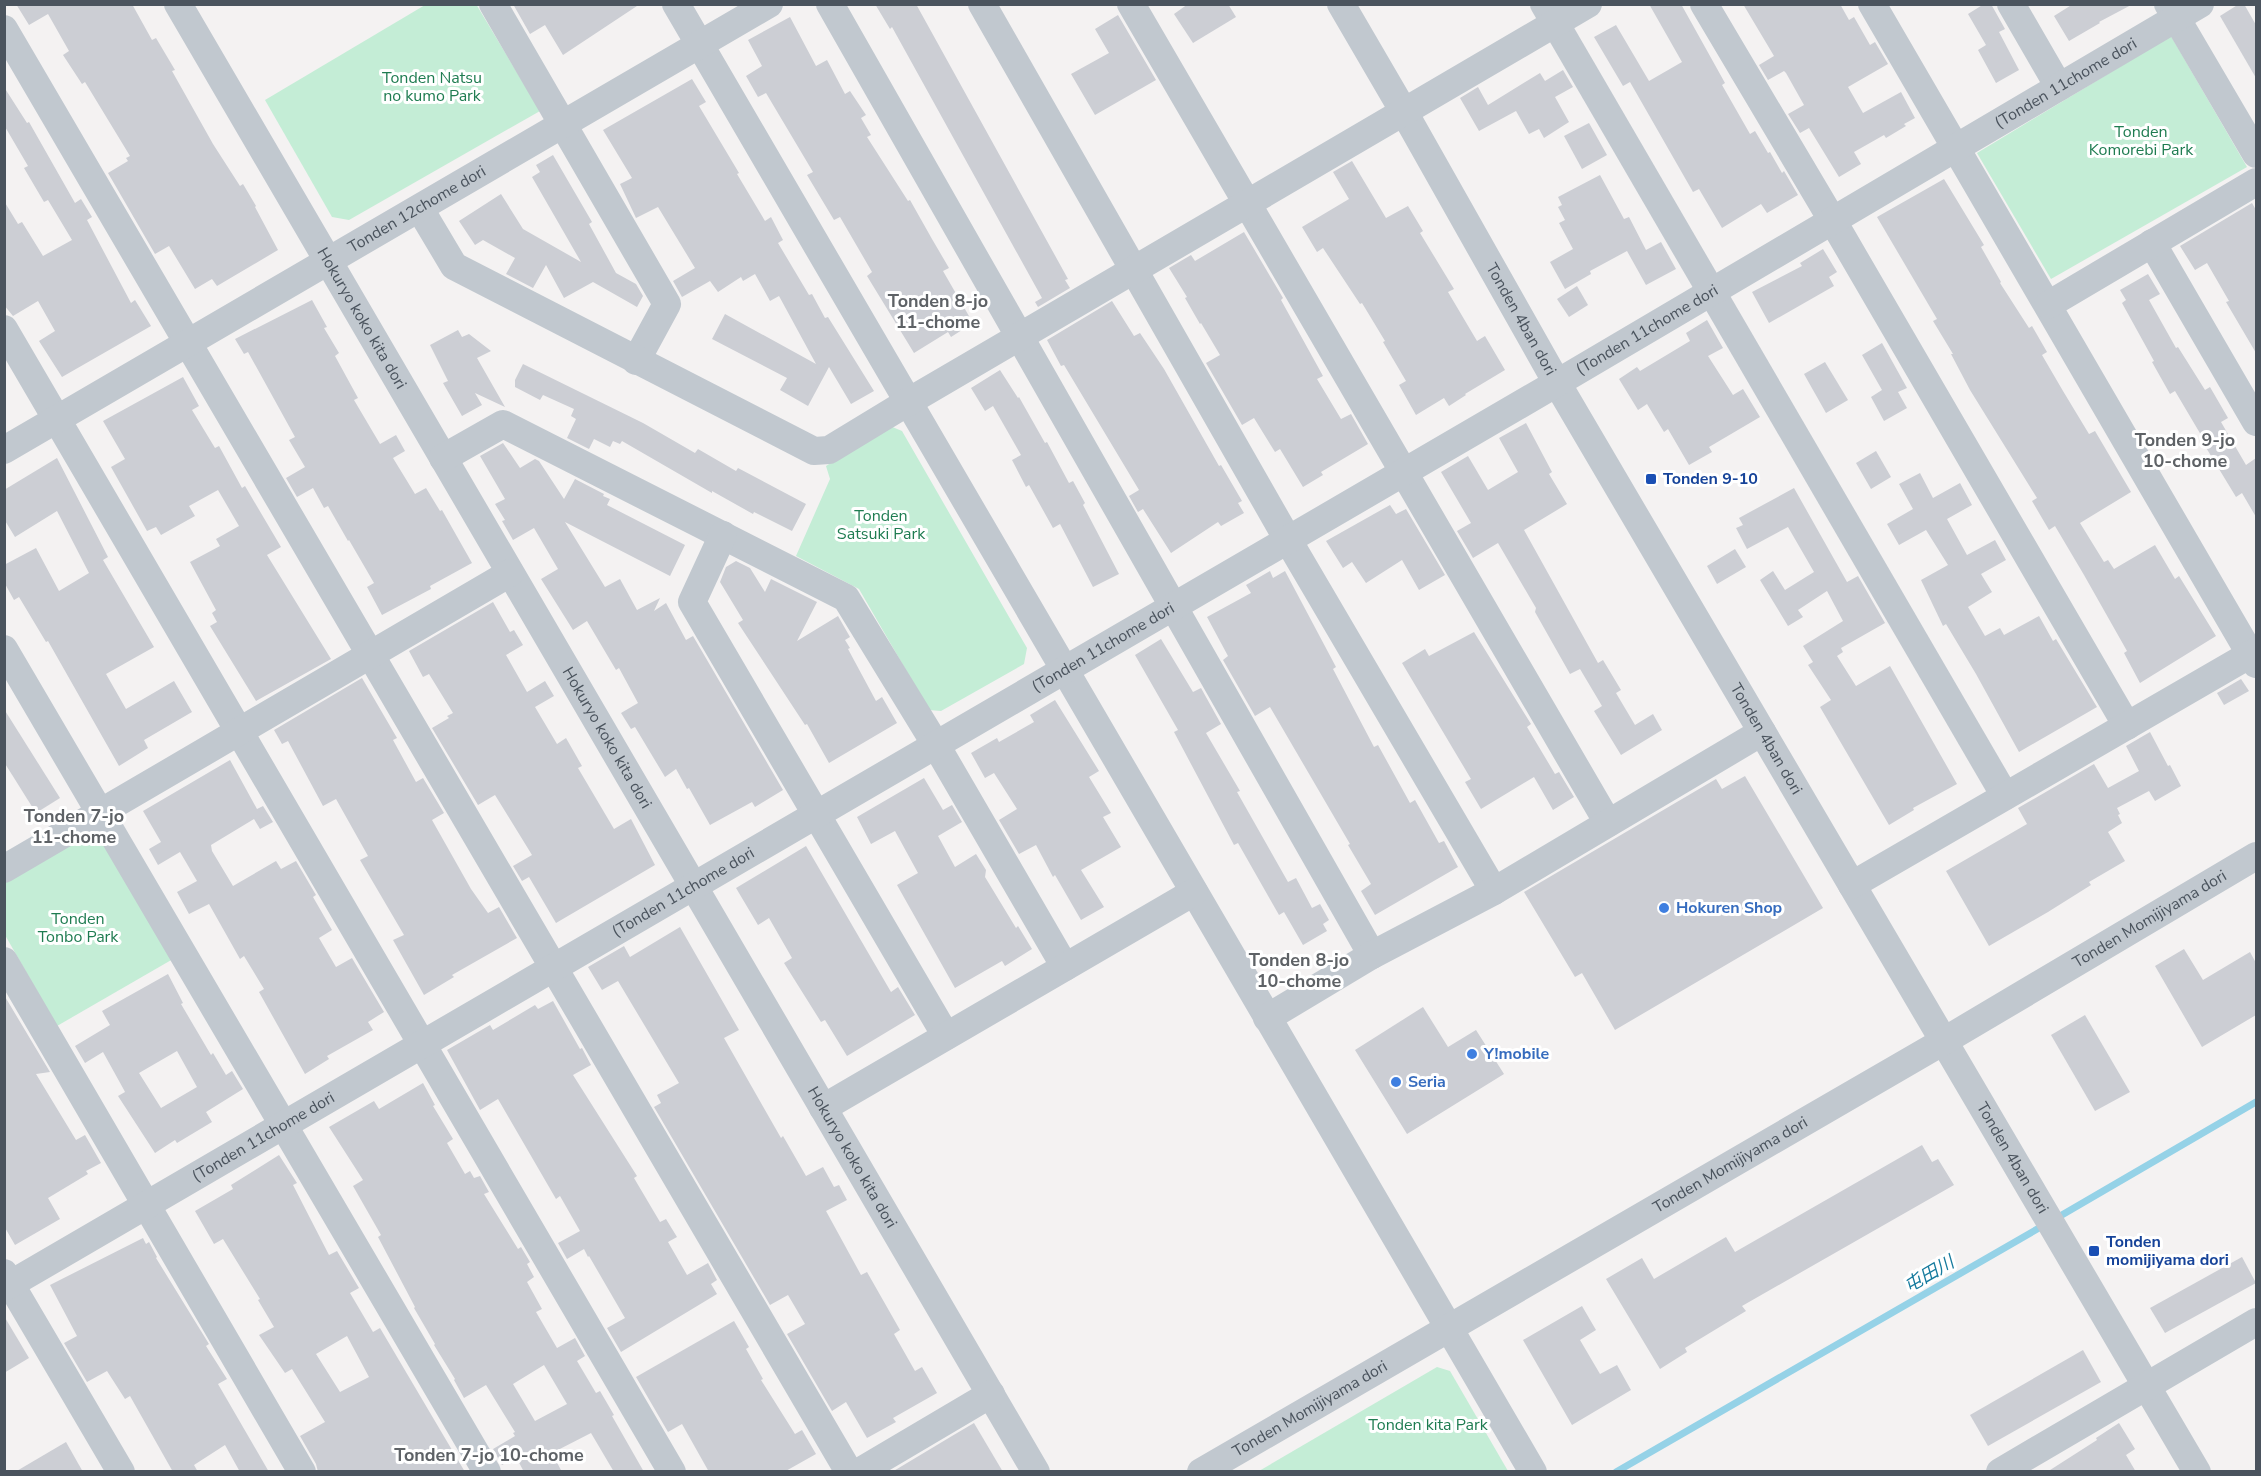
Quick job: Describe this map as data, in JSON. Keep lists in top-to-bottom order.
{
  "streets": {
    "street": [
      "(Tonden 11chome dori",
      "Tonden 12chome dori",
      "Hokuryo koko kita dori",
      "Tonden 4ban dori",
      "Tonden Momijiyama dori"
    ]
  },
  "crossings": [
    ["(Tonden 11chome dori", "Hokuryo koko kita dori"],
    ["(Tonden 11chome dori", "Tonden 4ban dori"],
    ["Tonden 12chome dori", "Hokuryo koko kita dori"],
    ["Tonden 4ban dori", "Tonden Momijiyama dori"]
  ],
  "districts": [
    "Tonden 8-jo 11-chome",
    "Tonden 9-jo 10-chome",
    "Tonden 7-jo 11-chome",
    "Tonden 8-jo 10-chome",
    "Tonden 7-jo 10-chome"
  ],
  "water": ["屯田川"],
  "parks": [
    "Tonden Natsu no kumo Park",
    "Tonden Komorebi Park",
    "Tonden Satsuki Park",
    "Tonden Tonbo Park",
    "Tonden kita Park"
  ],
  "places": {
    "transit": ["Tonden 9-10", "Tonden momijiyama dori"],
    "other": ["Hokuren Shop", "Y!mobile", "Seria"]
  }
}
